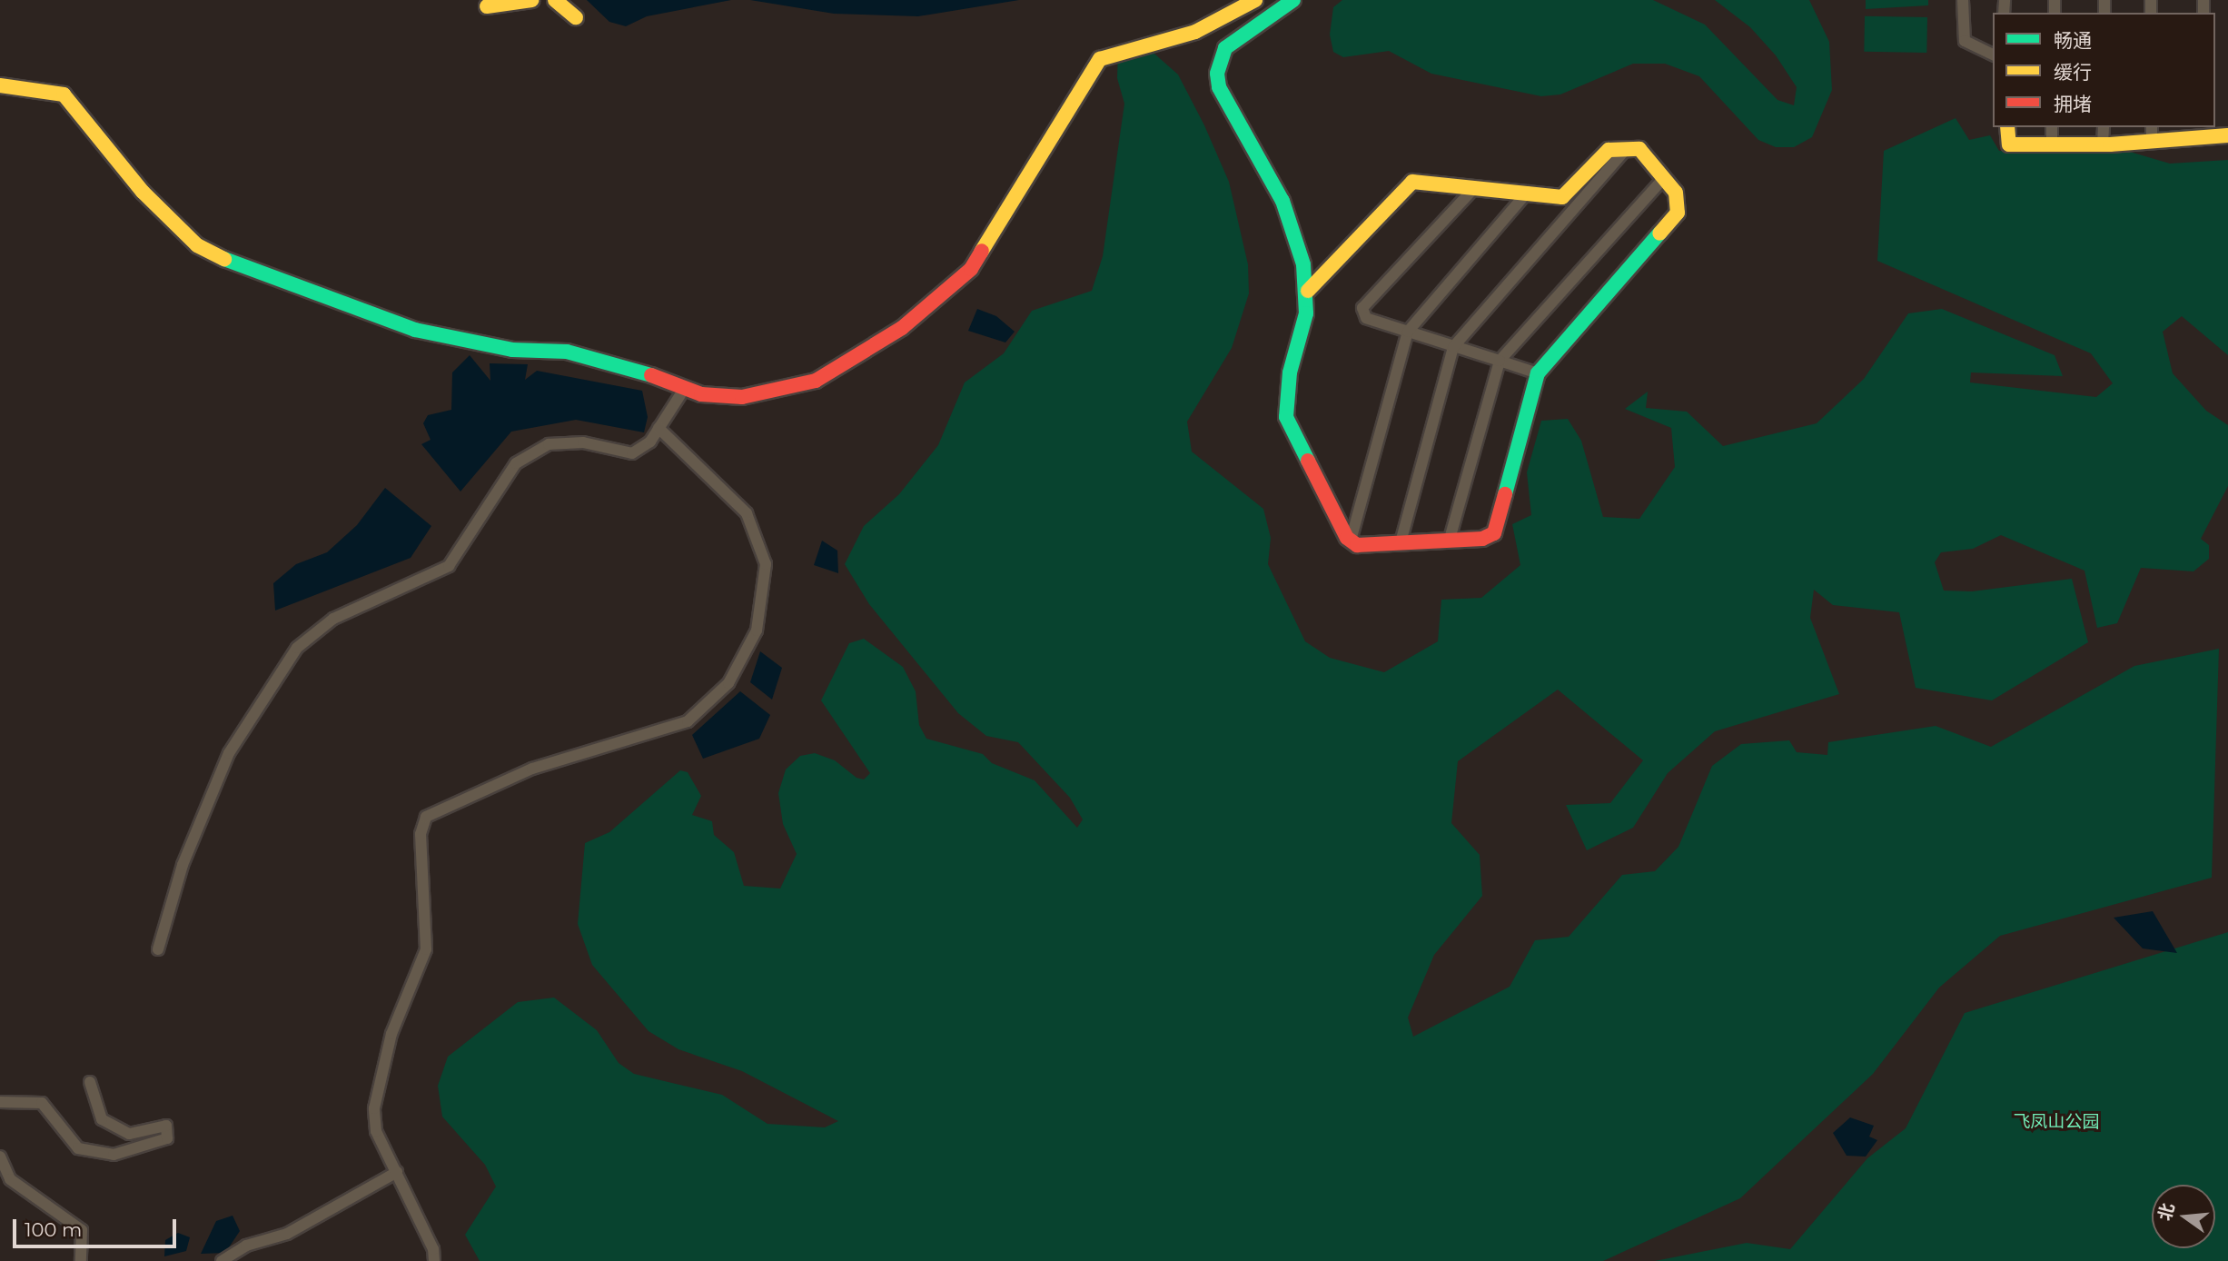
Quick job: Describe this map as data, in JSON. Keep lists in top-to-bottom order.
{
  "parks": ["飞凤山公园"],
  "legend": ["畅通", "缓行", "拥堵"],
  "scale_bar": "100 m",
  "north": "left"
}
